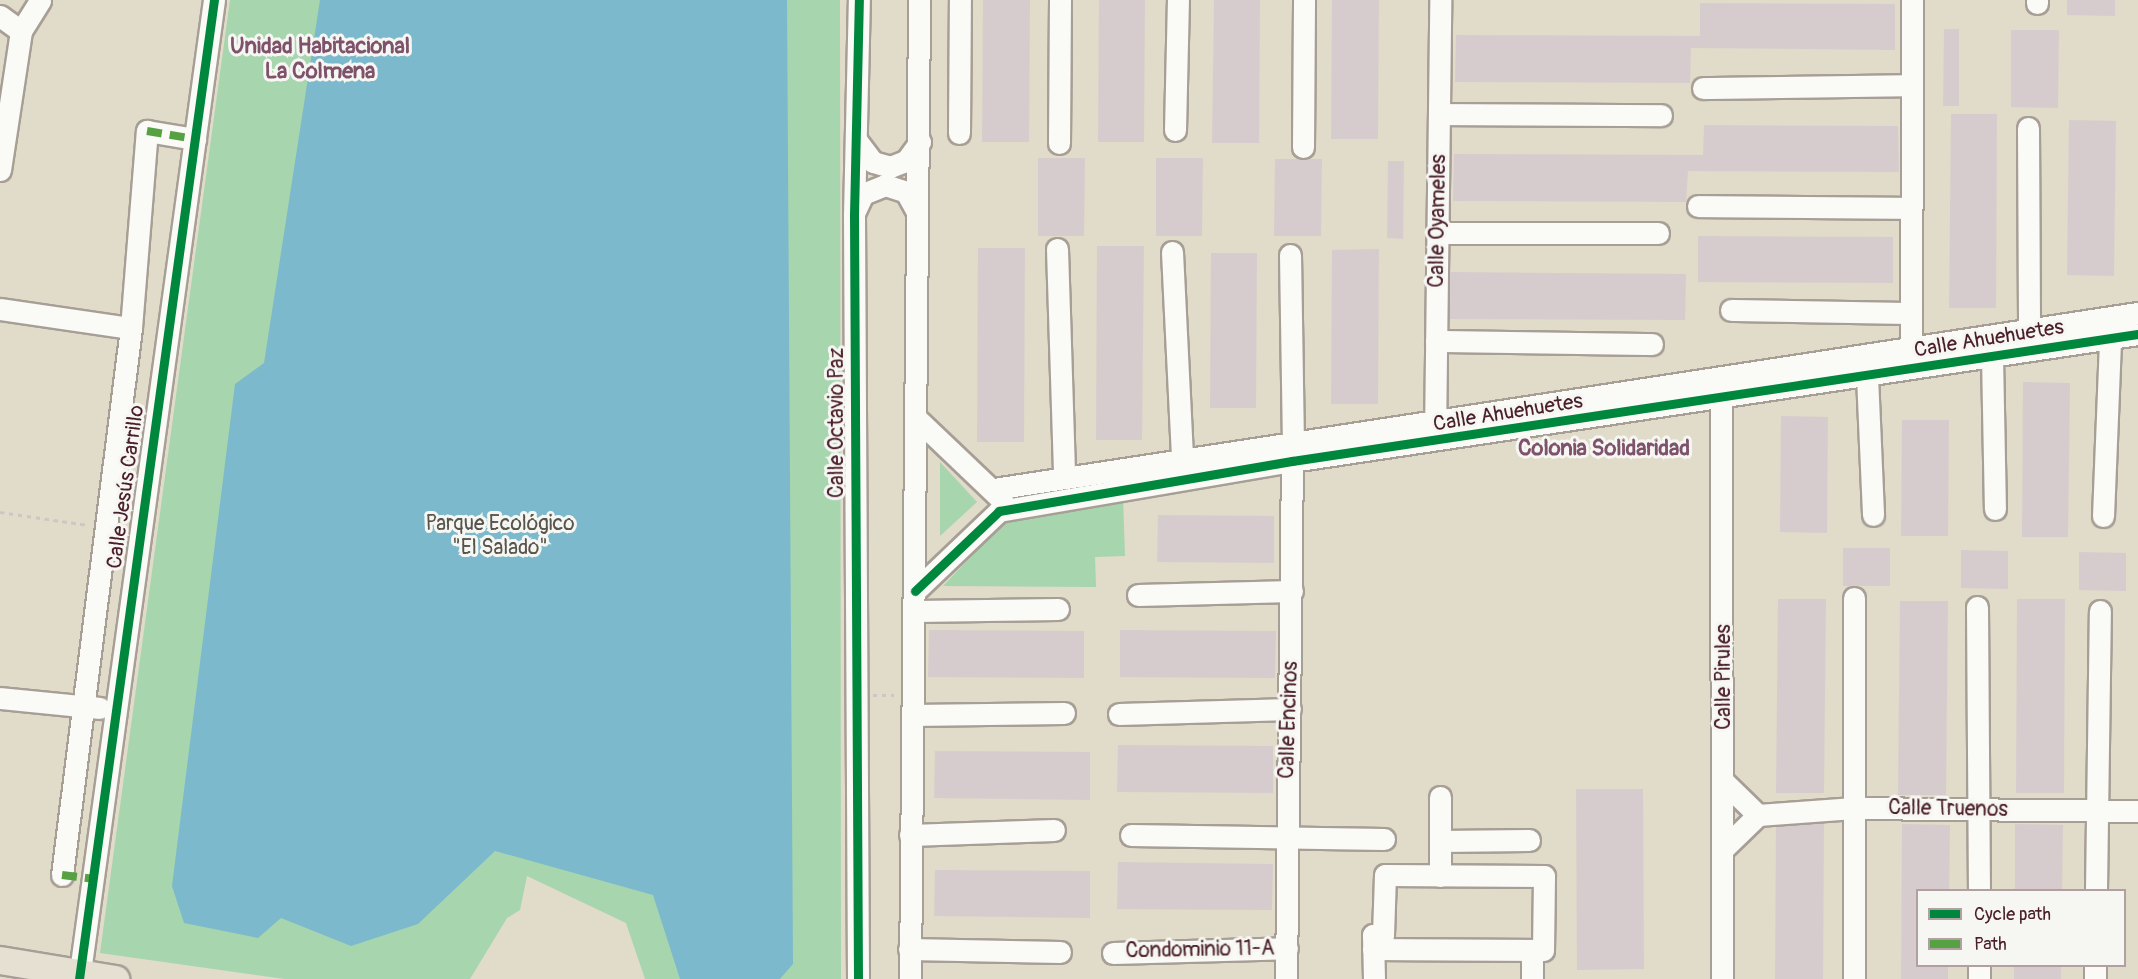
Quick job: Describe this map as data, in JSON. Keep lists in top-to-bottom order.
{
  "streets": {
    "street": [
      "Calle Oyameles",
      "Calle Ahuehuetes",
      "Calle Octavio Paz",
      "Calle Jesús Carrillo",
      "Calle Pirules",
      "Calle Encinos",
      "Calle Truenos",
      "Condominio 11-A"
    ]
  },
  "crossings": [
    ["Calle Oyameles", "Calle Ahuehuetes"],
    ["Calle Ahuehuetes", "Calle Pirules"],
    ["Calle Ahuehuetes", "Calle Encinos"],
    ["Calle Encinos", "Condominio 11-A"]
  ],
  "districts": ["Unidad Habitacional La Colmena", "Colonia Solidaridad"],
  "parks": ["Parque Ecológico \"El Salado\""],
  "legend": ["Cycle path", "Path"]
}
